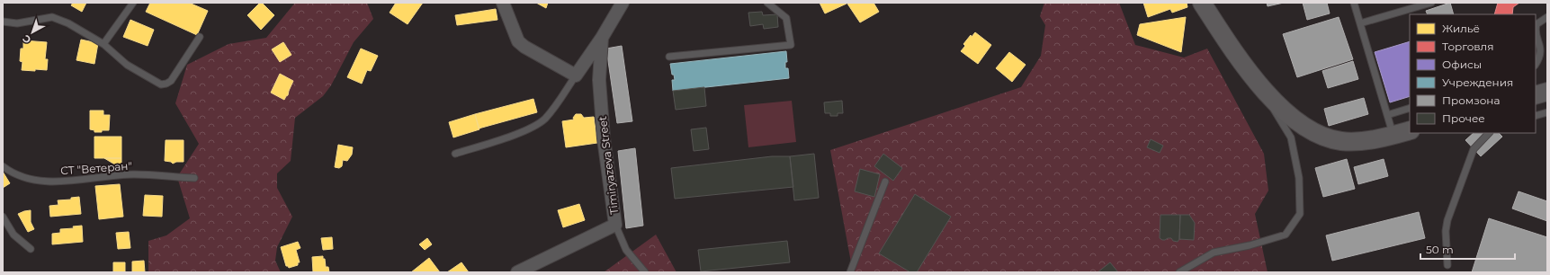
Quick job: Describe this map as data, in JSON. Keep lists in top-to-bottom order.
{
  "streets": {
    "street": ["Timiryazeva Street"],
    "lane": ["СТ \"Ветеран\""]
  },
  "legend": [
    "Жильё",
    "Торговля",
    "Офисы",
    "Учреждения",
    "Промзона",
    "Прочее"
  ],
  "scale_bar": "50 m",
  "north": "bottom left"
}
